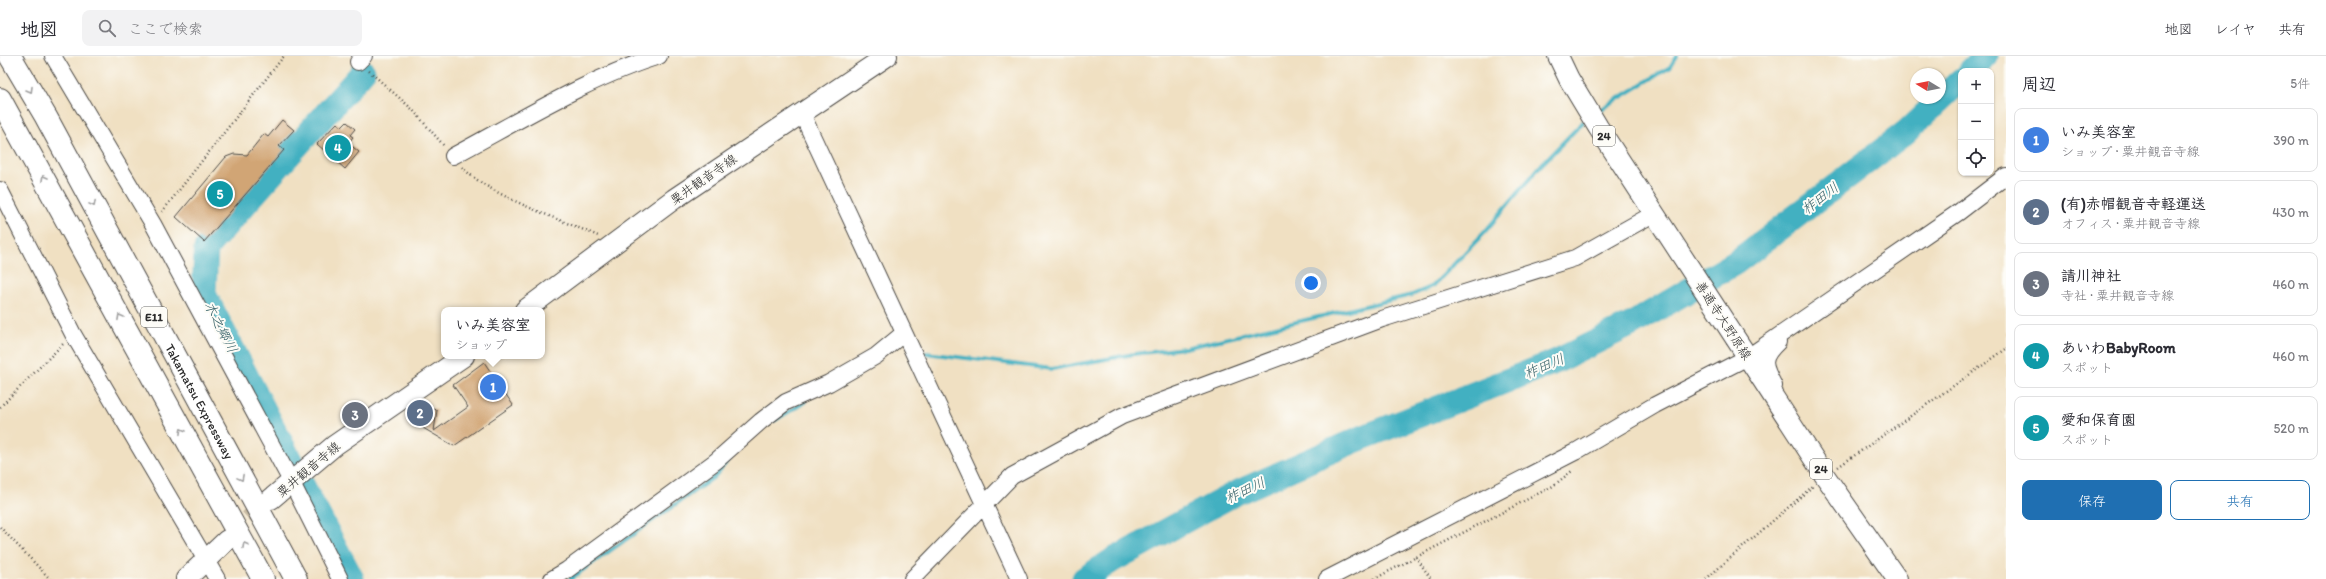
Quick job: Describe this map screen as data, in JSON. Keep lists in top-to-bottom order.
{
  "streets": {
    "highway": ["E11", "Takamatsu Expressway"],
    "main road": ["24", "粟井観音寺線", "善通寺大野原線"]
  },
  "water": ["柞田川", "木之郷川"],
  "north": "left",
  "page": {
    "header": "地図",
    "search": "ここで検索",
    "nav": ["地図", "レイヤ", "共有"],
    "heading": ["周辺", "5件"],
    "map_buttons": ["+", "−"],
    "list": [
      {
        "mark": "1",
        "name": "いみ美容室",
        "note": "ショップ · 粟井観音寺線",
        "value": "390 m"
      },
      {
        "mark": "2",
        "name": "(有)赤帽観音寺軽運送",
        "note": "オフィス · 粟井観音寺線",
        "value": "430 m"
      },
      {
        "mark": "3",
        "name": "請川神社",
        "note": "寺社 · 粟井観音寺線",
        "value": "460 m"
      },
      {
        "mark": "4",
        "name": "あいわBabyRoom",
        "note": "スポット",
        "value": "460 m"
      },
      {
        "mark": "5",
        "name": "愛和保育園",
        "note": "スポット",
        "value": "520 m"
      }
    ],
    "pins": [
      "4",
      "5",
      "1",
      "2",
      "3"
    ],
    "popup": ["いみ美容室", "ショップ"],
    "buttons": ["保存", "共有"]
  }
}
